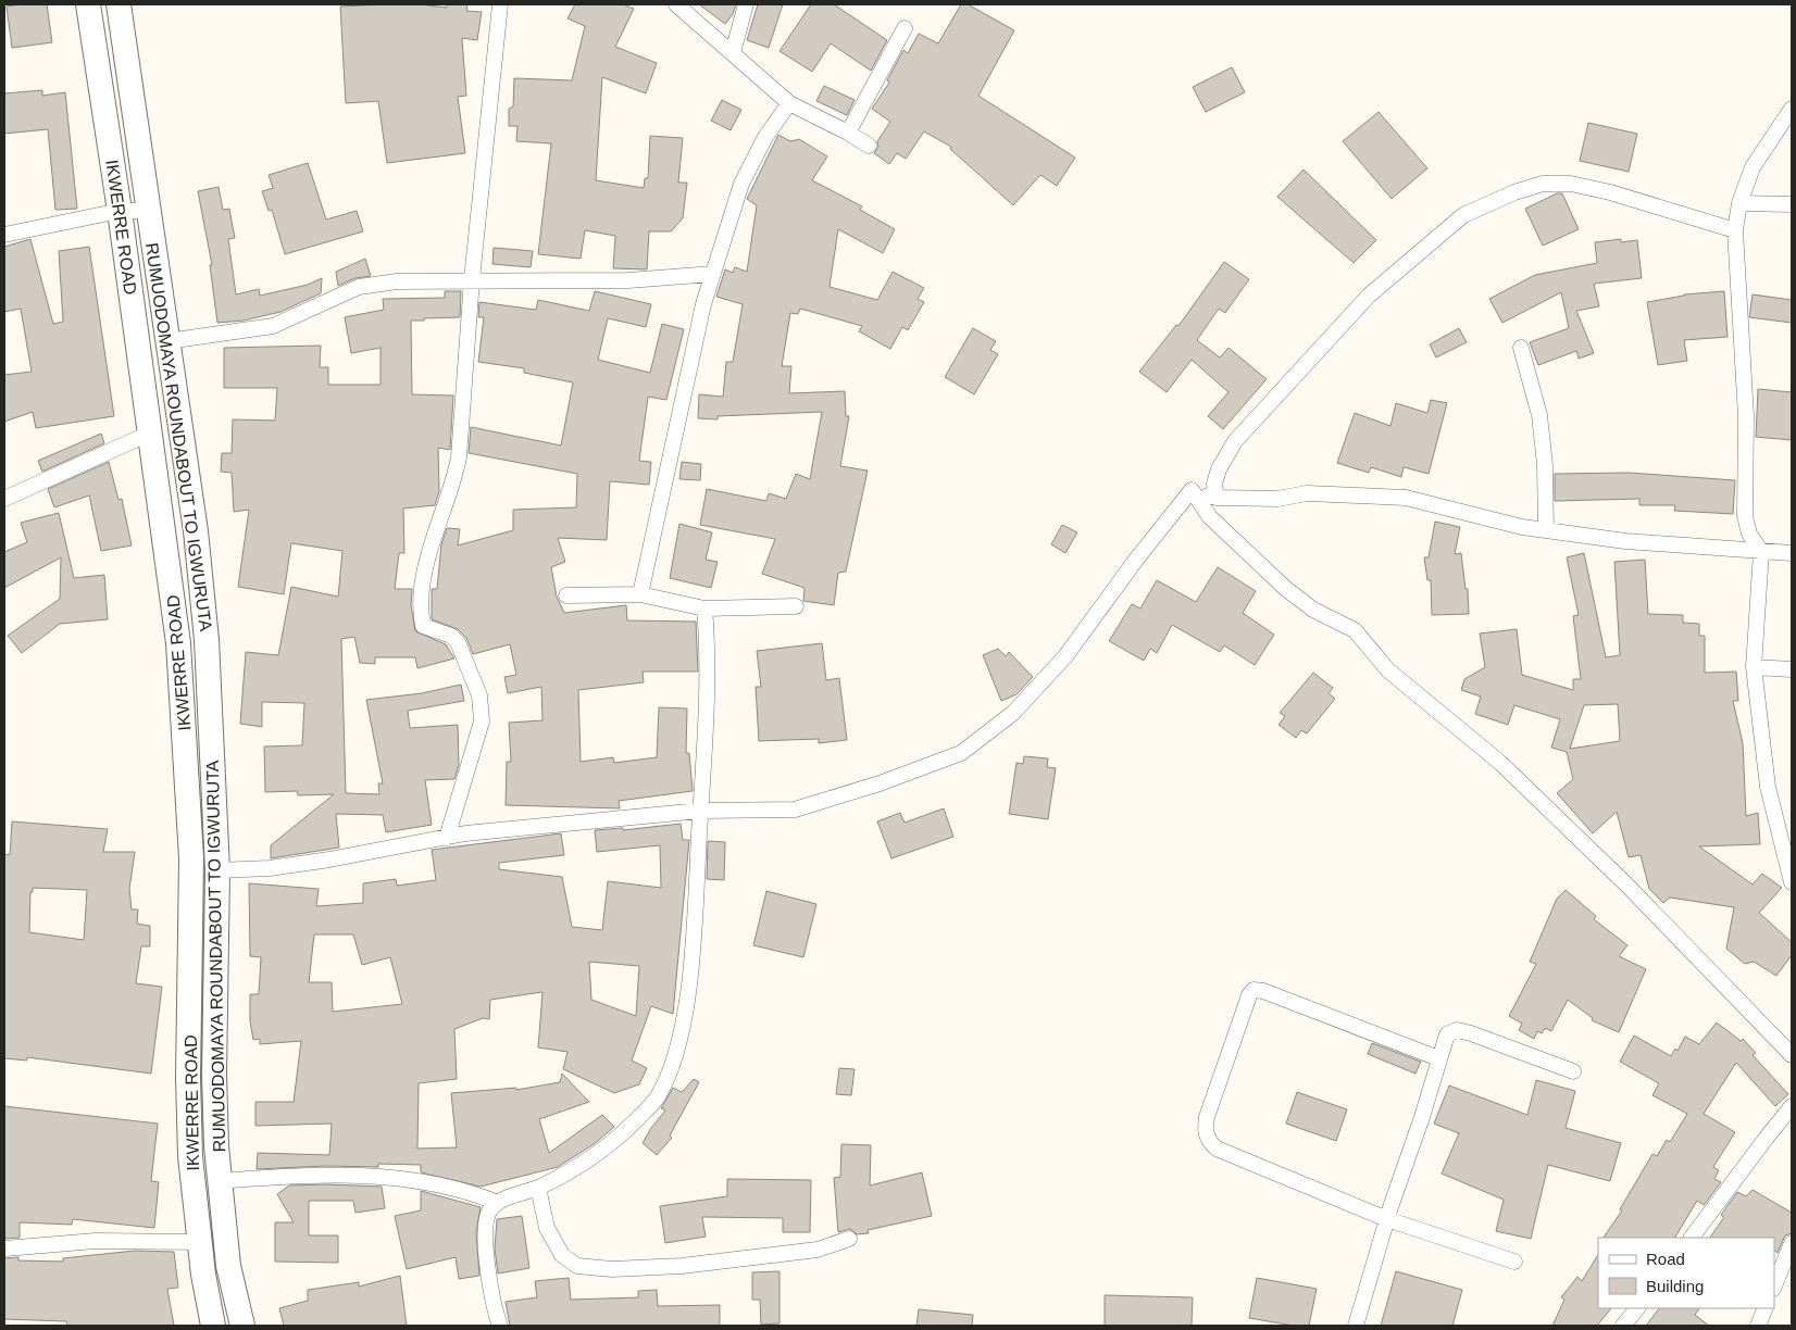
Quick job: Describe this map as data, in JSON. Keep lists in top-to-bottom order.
{
  "streets": {
    "main road": ["IKWERRE ROAD", "RUMUODOMAYA ROUNDABOUT TO IGWURUTA"]
  },
  "legend": ["Road", "Building"]
}
